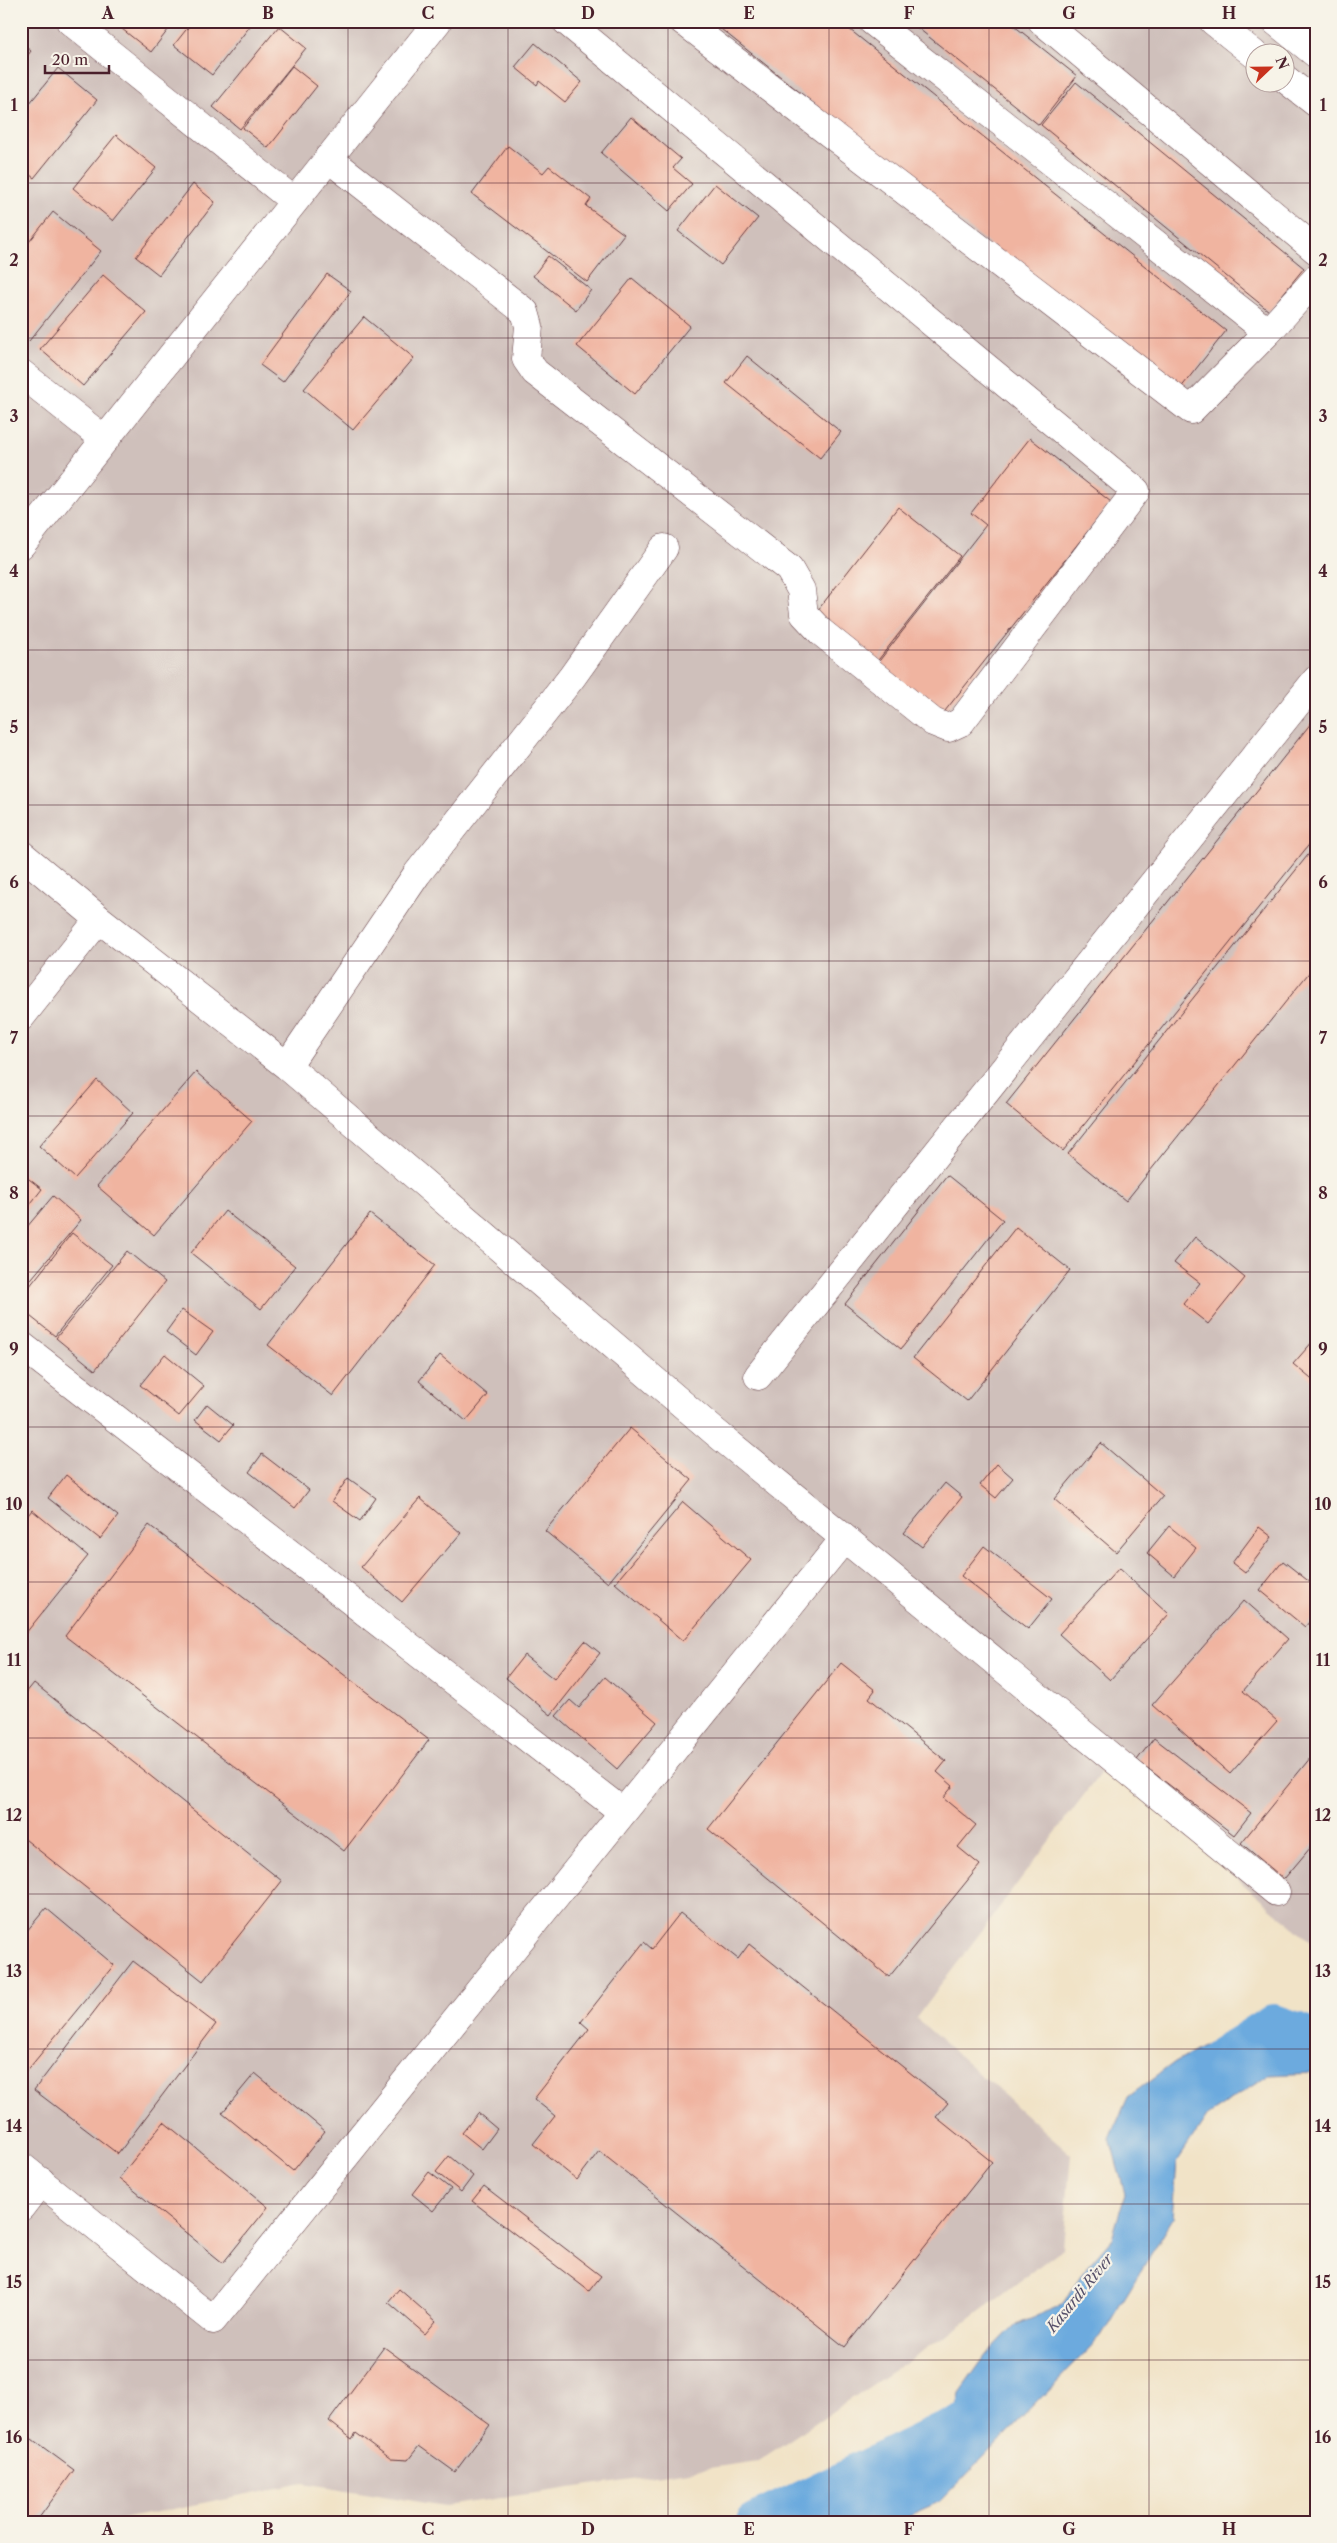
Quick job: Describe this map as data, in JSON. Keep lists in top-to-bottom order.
{
  "water": ["Kasardi River"],
  "scale_bar": "20 m",
  "north": "right",
  "grid": {
    "columns": [
      "A",
      "B",
      "C",
      "D",
      "E",
      "F",
      "G",
      "H"
    ],
    "rows": [
      "1",
      "2",
      "3",
      "4",
      "5",
      "6",
      "7",
      "8",
      "9",
      "10",
      "11",
      "12",
      "13",
      "14",
      "15",
      "16"
    ]
  }
}
